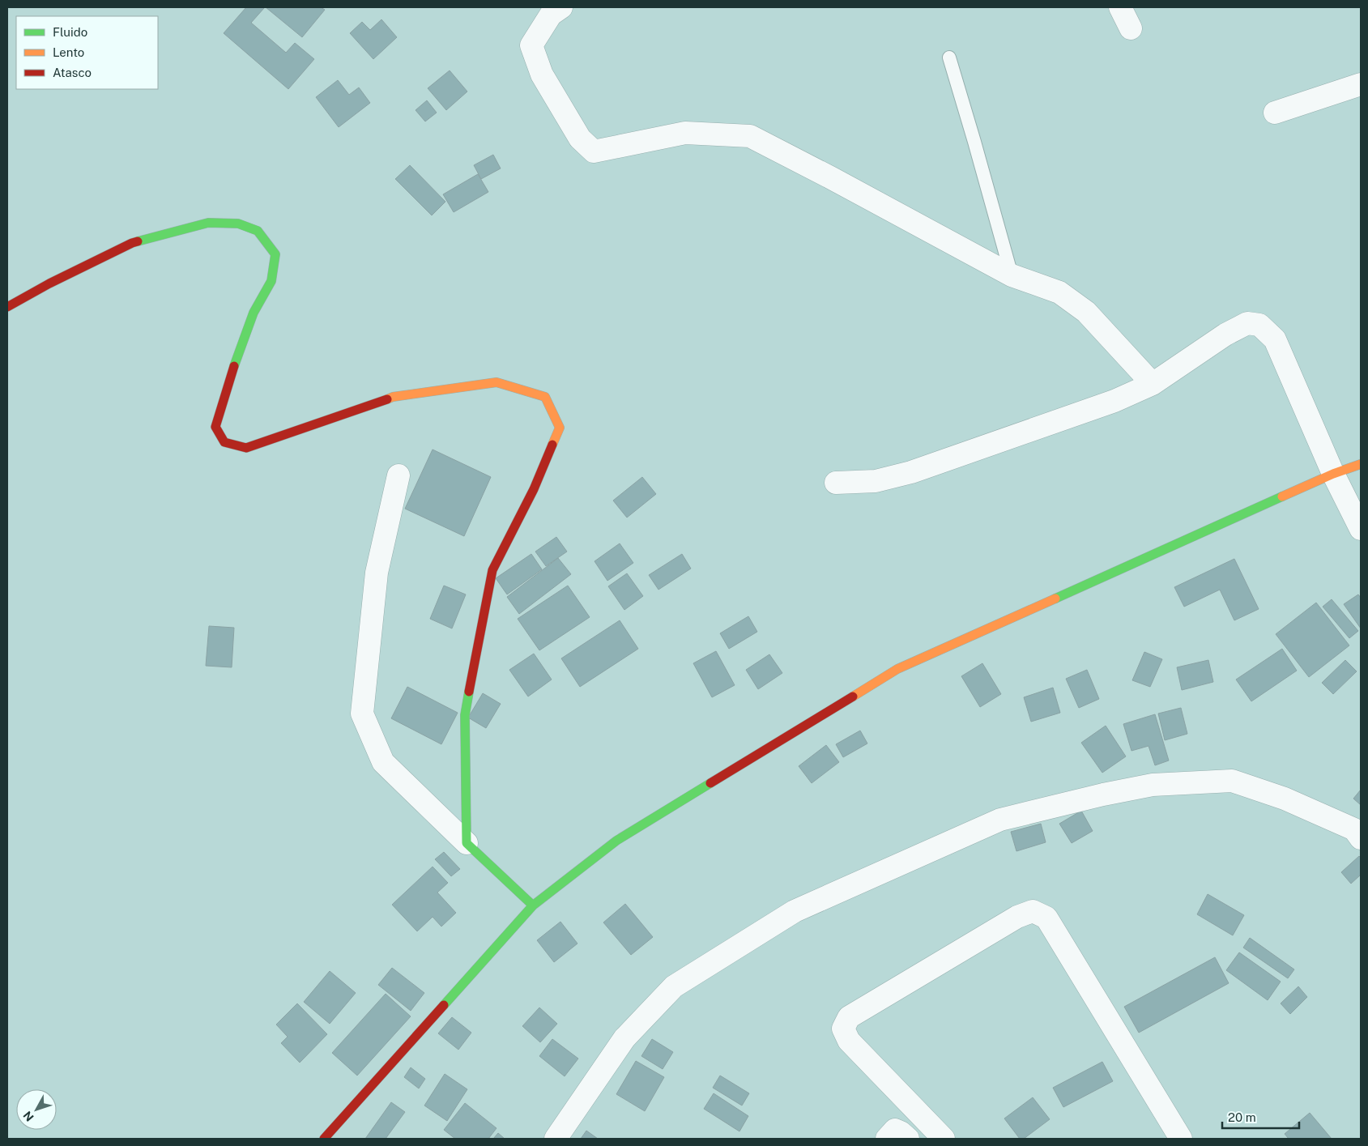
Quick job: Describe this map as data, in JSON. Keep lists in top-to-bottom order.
{
  "legend": ["Fluido", "Lento", "Atasco"],
  "scale_bar": "20 m",
  "north": "bottom left"
}
